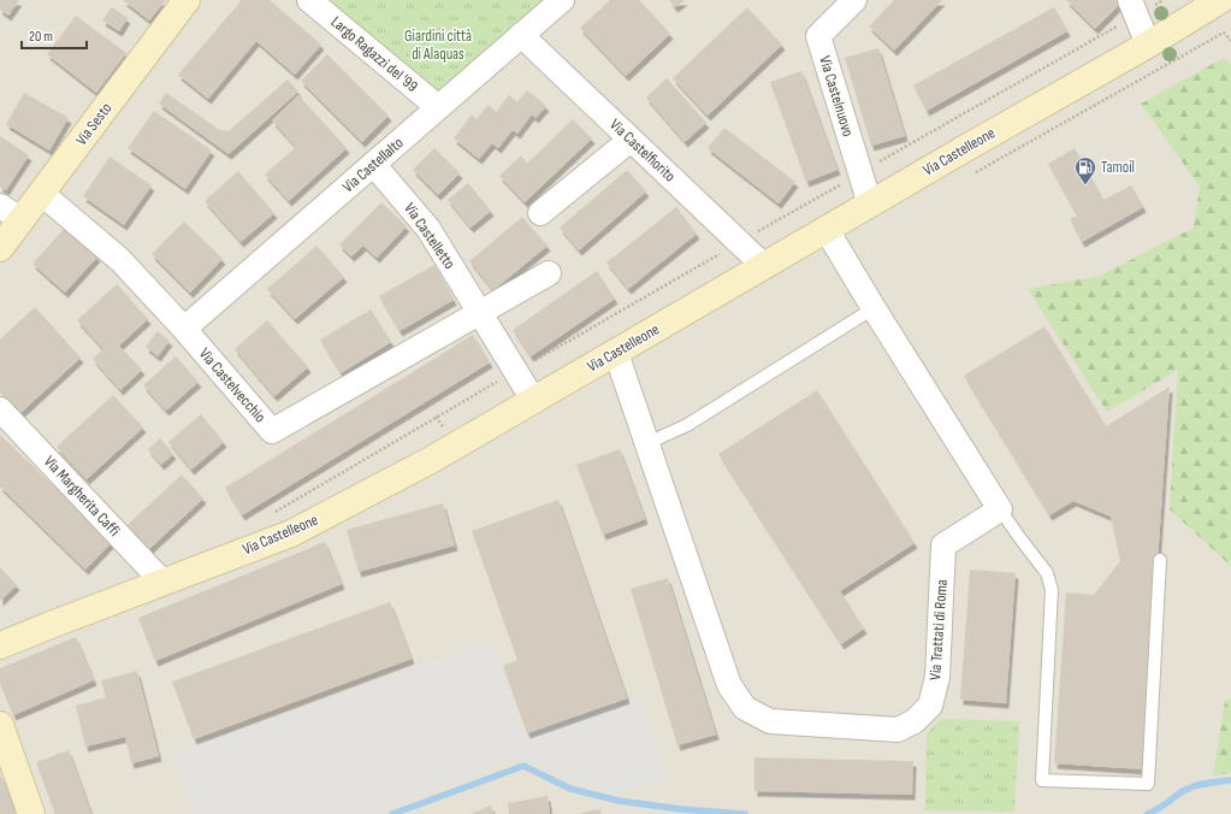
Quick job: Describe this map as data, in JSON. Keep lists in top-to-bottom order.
{
  "streets": {
    "main road": ["Via Sesto", "Via Castelleone"],
    "street": [
      "Largo Ragazzi del '99",
      "Via Castelnuovo",
      "Via Castelfiorito",
      "Via Castellalto",
      "Via Castelletto",
      "Via Castelvecchio",
      "Via Margherita Caffi",
      "Via Trattati di Roma"
    ]
  },
  "crossings": [
    ["Largo Ragazzi del '99", "Via Castellalto"],
    ["Via Castelnuovo", "Via Castelleone"],
    ["Via Sesto", "Via Castelvecchio"],
    ["Via Castelfiorito", "Via Castelleone"],
    ["Via Castelfiorito", "Via Castellalto"],
    ["Via Castelleone", "Via Castelletto"],
    ["Via Castelleone", "Via Margherita Caffi"],
    ["Via Castelleone", "Via Trattati di Roma"],
    ["Via Castellalto", "Via Castelletto"],
    ["Via Castellalto", "Via Castelvecchio"],
    ["Via Castelletto", "Via Castelvecchio"]
  ],
  "parks": ["Giardini città di Alaquas"],
  "places": {
    "fuel station": ["Tamoil"]
  },
  "scale_bar": "20 m"
}
